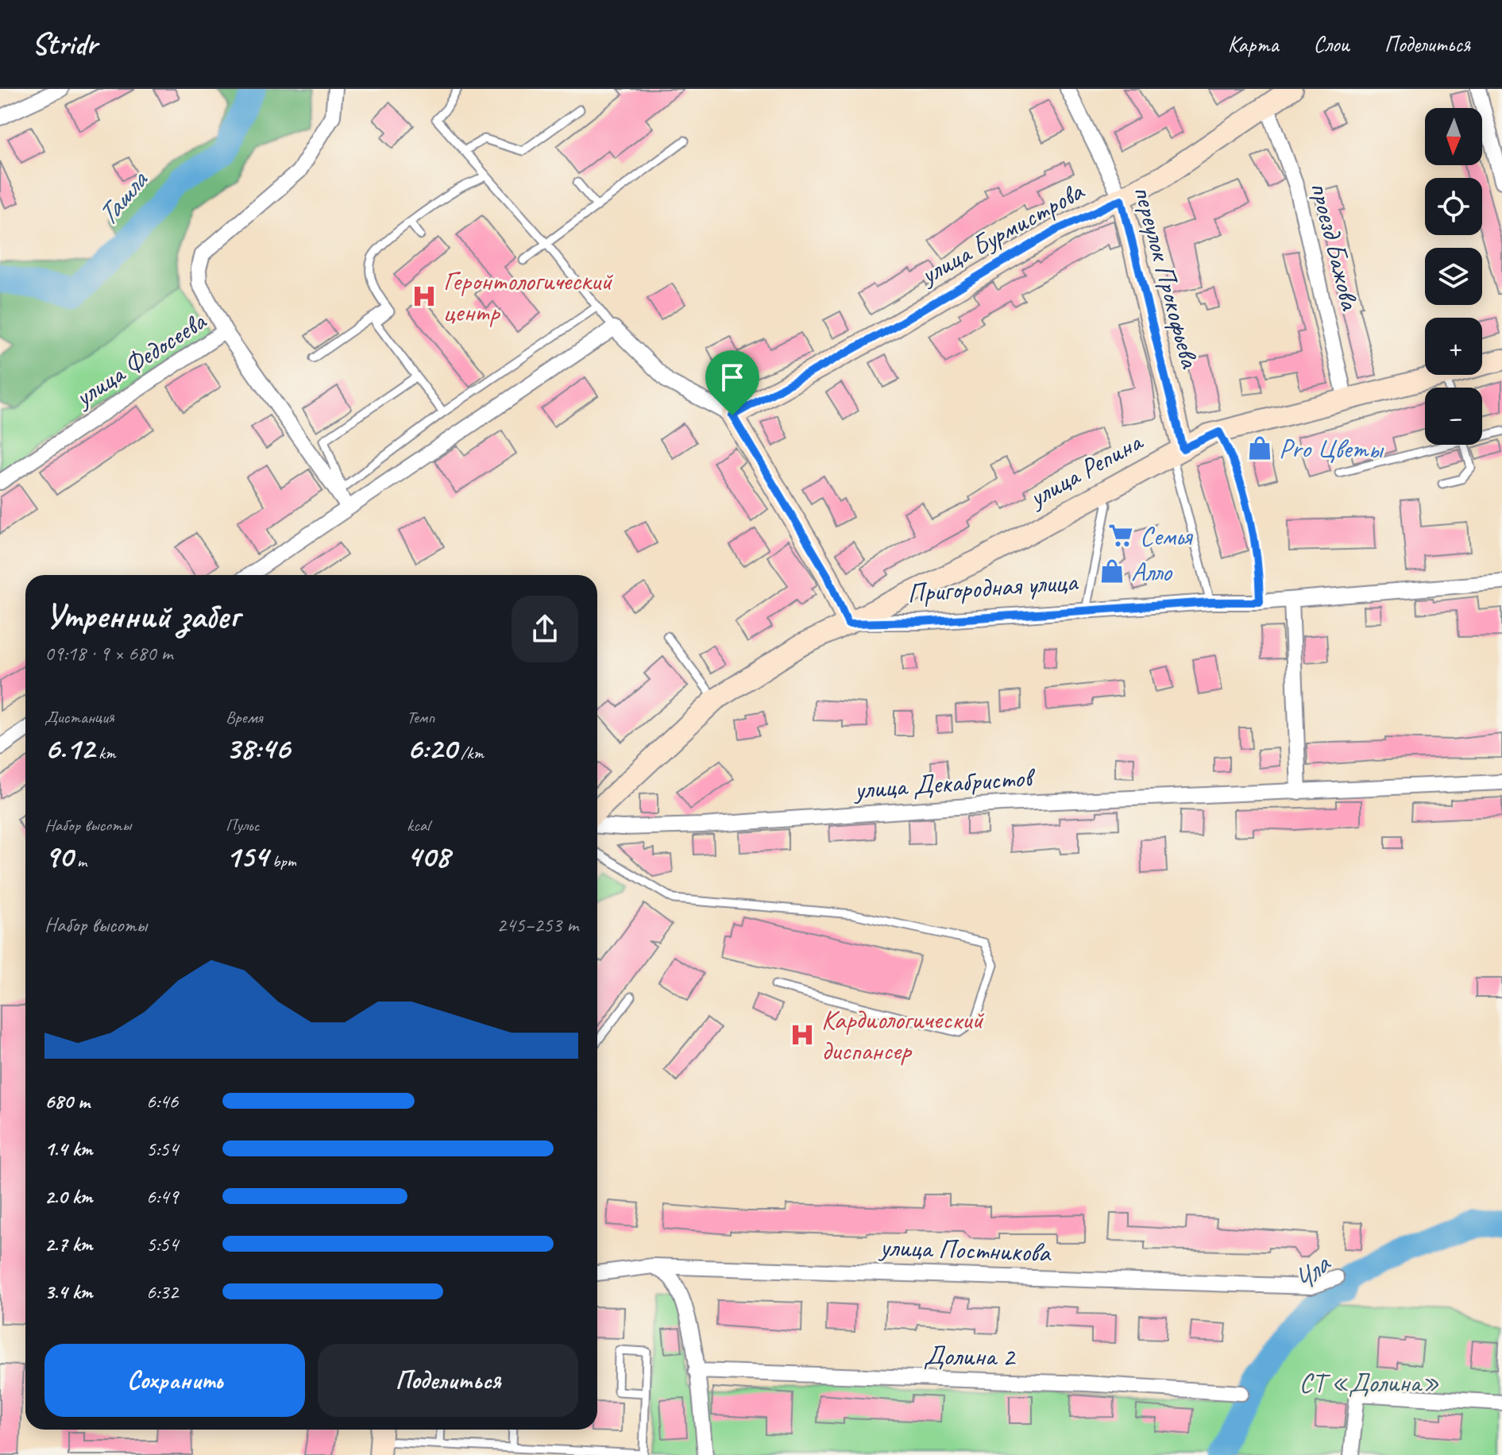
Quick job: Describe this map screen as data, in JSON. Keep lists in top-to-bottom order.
{
  "streets": {
    "street": [
      "улица Бурмистрова",
      "проезд Бажова",
      "переулок Прокофьева",
      "улица Федосеева",
      "улица Репина",
      "Пригородная улица",
      "улица Декабристов",
      "улица Постникова",
      "Долина 2"
    ]
  },
  "crossings": [
    ["улица Бурмистрова", "проезд Бажова"],
    ["улица Бурмистрова", "переулок Прокофьева"],
    ["проезд Бажова", "улица Репина"],
    ["переулок Прокофьева", "улица Репина"],
    ["улица Репина", "Пригородная улица"]
  ],
  "water": ["Ташла", "Чла"],
  "parks": ["СТ «Долина»"],
  "places": {
    "hospital": ["Геронтологический центр", "Кардиологический диспансер"],
    "shop": ["Pro Цветы", "Алло"],
    "supermarket": ["Семья"]
  },
  "north": "bottom",
  "page": {
    "header": "Stridr",
    "nav": ["Карта", "Слои", "Поделиться"],
    "map_buttons": ["+", "−"],
    "heading": ["Утренний забег", "09:18 · 9 × 680 m"],
    "stats": [
      ["Дистанция", "6.12 km"],
      ["Время", "38:46"],
      ["Темп", "6:20 /km"],
      ["Набор высоты", "90 m"],
      ["Пульс", "154 bpm"],
      ["kcal", "408"]
    ],
    "chart": ["Набор высоты", "245–253 m"],
    "list": [
      {
        "name": "680 m",
        "note": "6:46"
      },
      {
        "name": "1.4 km",
        "note": "5:54"
      },
      {
        "name": "2.0 km",
        "note": "6:49"
      },
      {
        "name": "2.7 km",
        "note": "5:54"
      },
      {
        "name": "3.4 km",
        "note": "6:32"
      }
    ],
    "buttons": ["Сохранить", "Поделиться"]
  }
}
